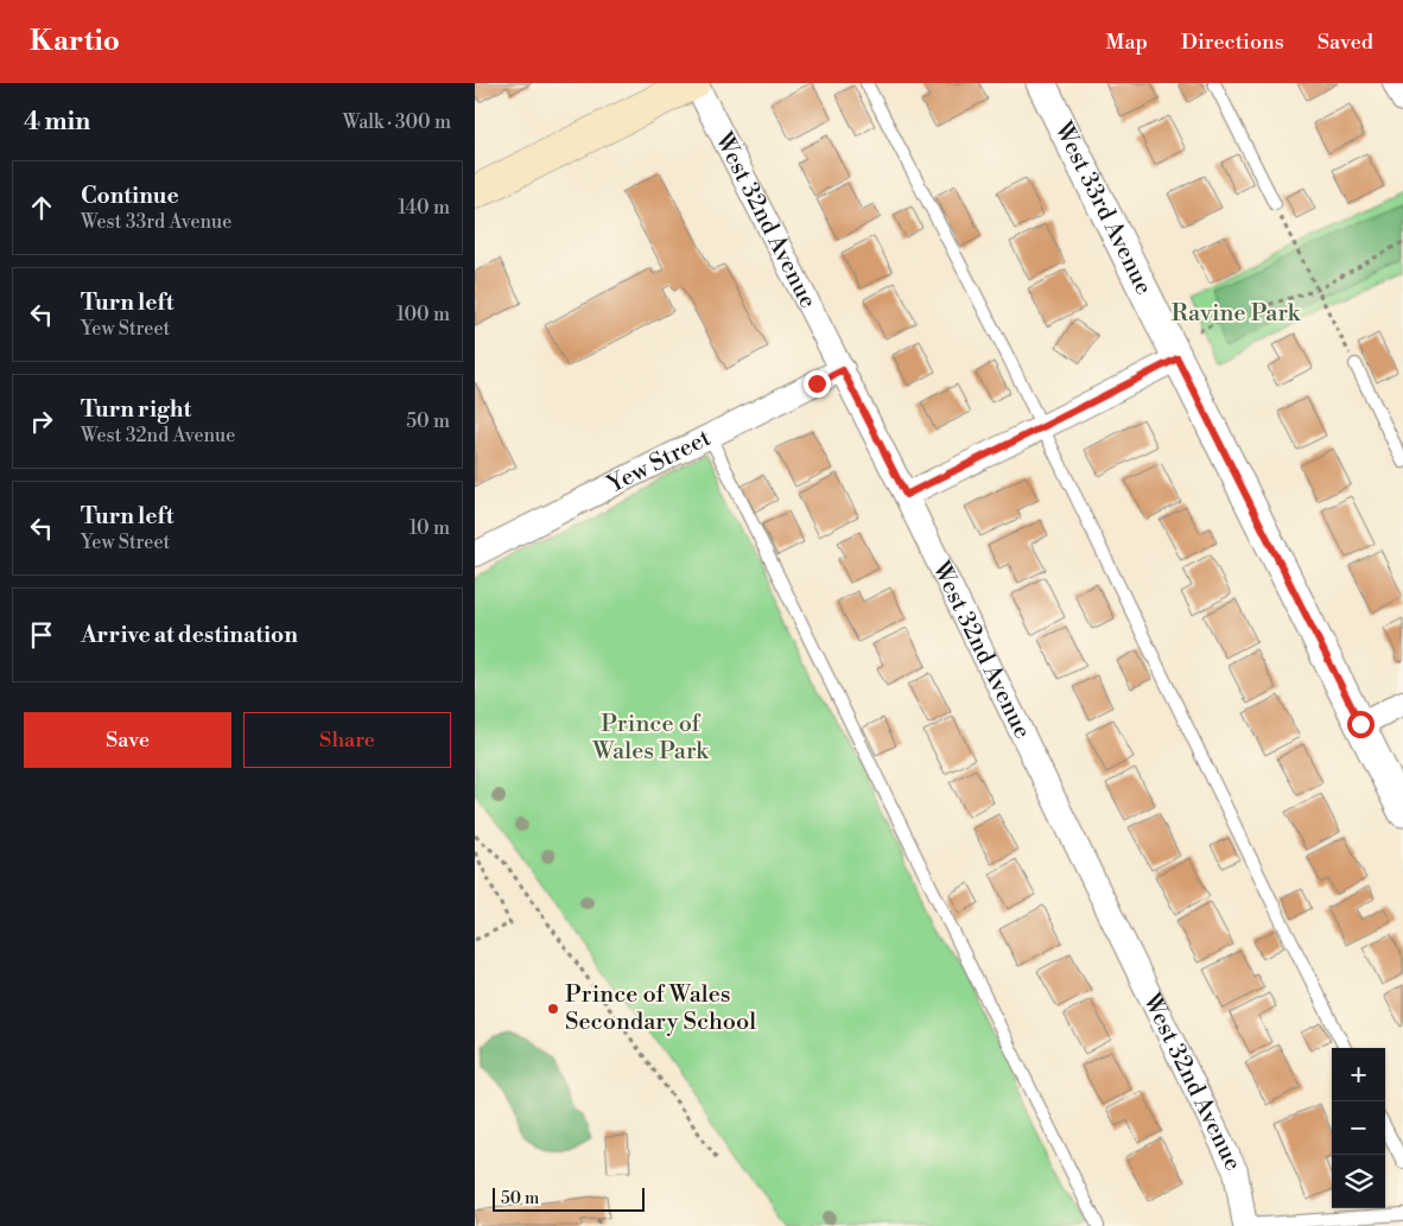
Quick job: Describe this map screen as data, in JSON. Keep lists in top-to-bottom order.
{
  "streets": {
    "street": ["West 33rd Avenue", "West 32nd Avenue", "Yew Street"]
  },
  "crossings": [
    ["West 32nd Avenue", "Yew Street"]
  ],
  "parks": ["Ravine Park", "Prince of Wales Park"],
  "places": ["Prince of Wales Secondary School"],
  "scale_bar": "50 m",
  "page": {
    "header": "Kartio",
    "nav": ["Map", "Directions", "Saved"],
    "heading": ["4 min", "Walk · 300 m"],
    "list": [
      ["Continue", "West 33rd Avenue", "140 m"],
      ["Turn left", "Yew Street", "100 m"],
      ["Turn right", "West 32nd Avenue", "50 m"],
      ["Turn left", "Yew Street", "10 m"],
      "Arrive at destination"
    ],
    "buttons": ["Save", "Share"],
    "map_buttons": ["+", "−"],
    "scale": "50 m"
  }
}
